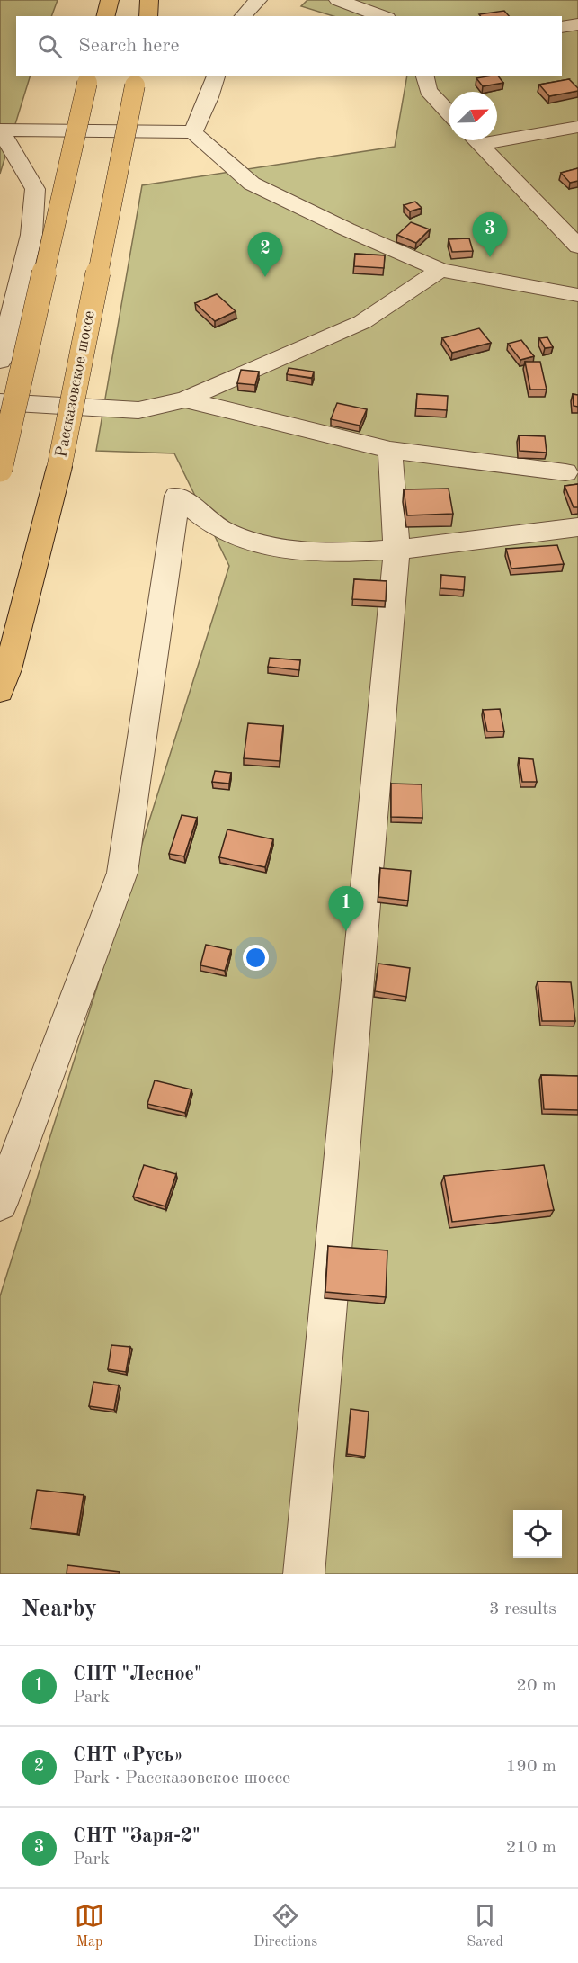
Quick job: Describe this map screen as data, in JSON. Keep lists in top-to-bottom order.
{
  "streets": {
    "main road": ["Рассказовское шоссе"]
  },
  "north": "top right",
  "page": {
    "search": "Search here",
    "pins": ["3", "2", "1"],
    "heading": ["Nearby", "3 results"],
    "list": [
      {
        "mark": "1",
        "name": "СНТ \"Лесное\"",
        "note": "Park",
        "value": "20 m"
      },
      {
        "mark": "2",
        "name": "СНТ «Русь»",
        "note": "Park · Рассказовское шоссе",
        "value": "190 m"
      },
      {
        "mark": "3",
        "name": "СНТ \"Заря-2\"",
        "note": "Park",
        "value": "210 m"
      }
    ],
    "nav": ["Map", "Directions", "Saved"]
  }
}
